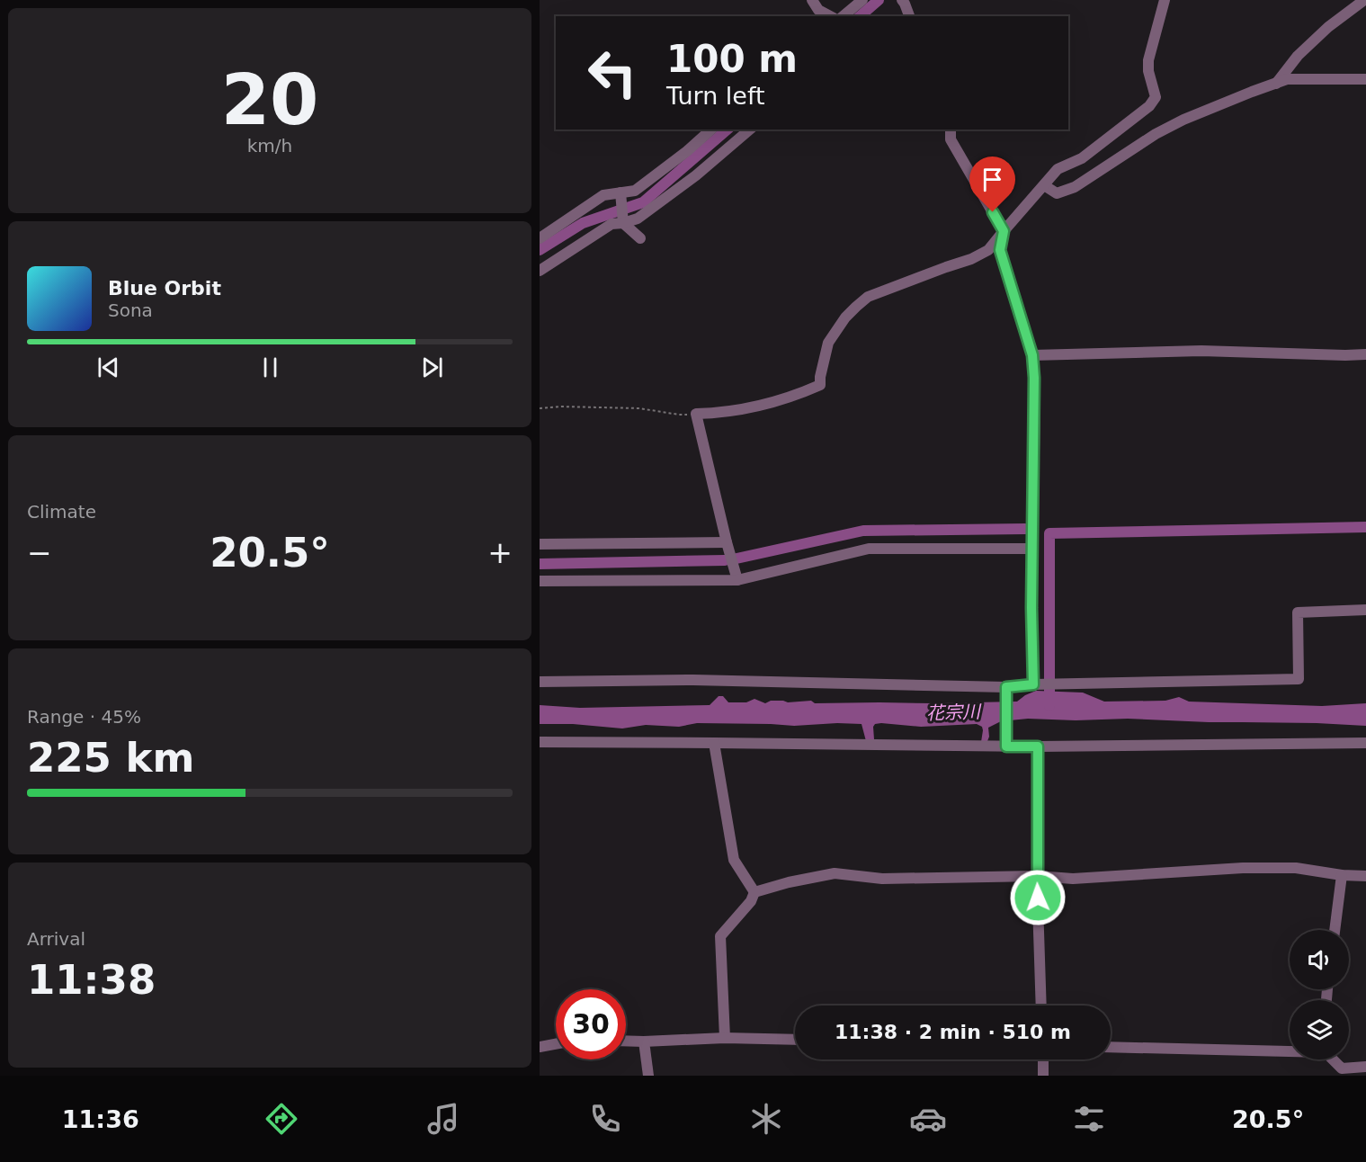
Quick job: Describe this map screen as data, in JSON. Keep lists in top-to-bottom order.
{
  "water": ["花宗川"],
  "page": {
    "tile": [
      ["20", "km/h"],
      "Climate",
      ["Range · 45%", "225 km"],
      ["Arrival", "11:38"]
    ],
    "turn": ["100 m", "Turn left"],
    "song": ["Blue Orbit", "Sona"],
    "heat": ["−", "20.5°", "+"],
    "limit": "30",
    "trip": "11:38 · 2 min · 510 m",
    "tabs": ["11:36", "20.5°"]
  }
}
